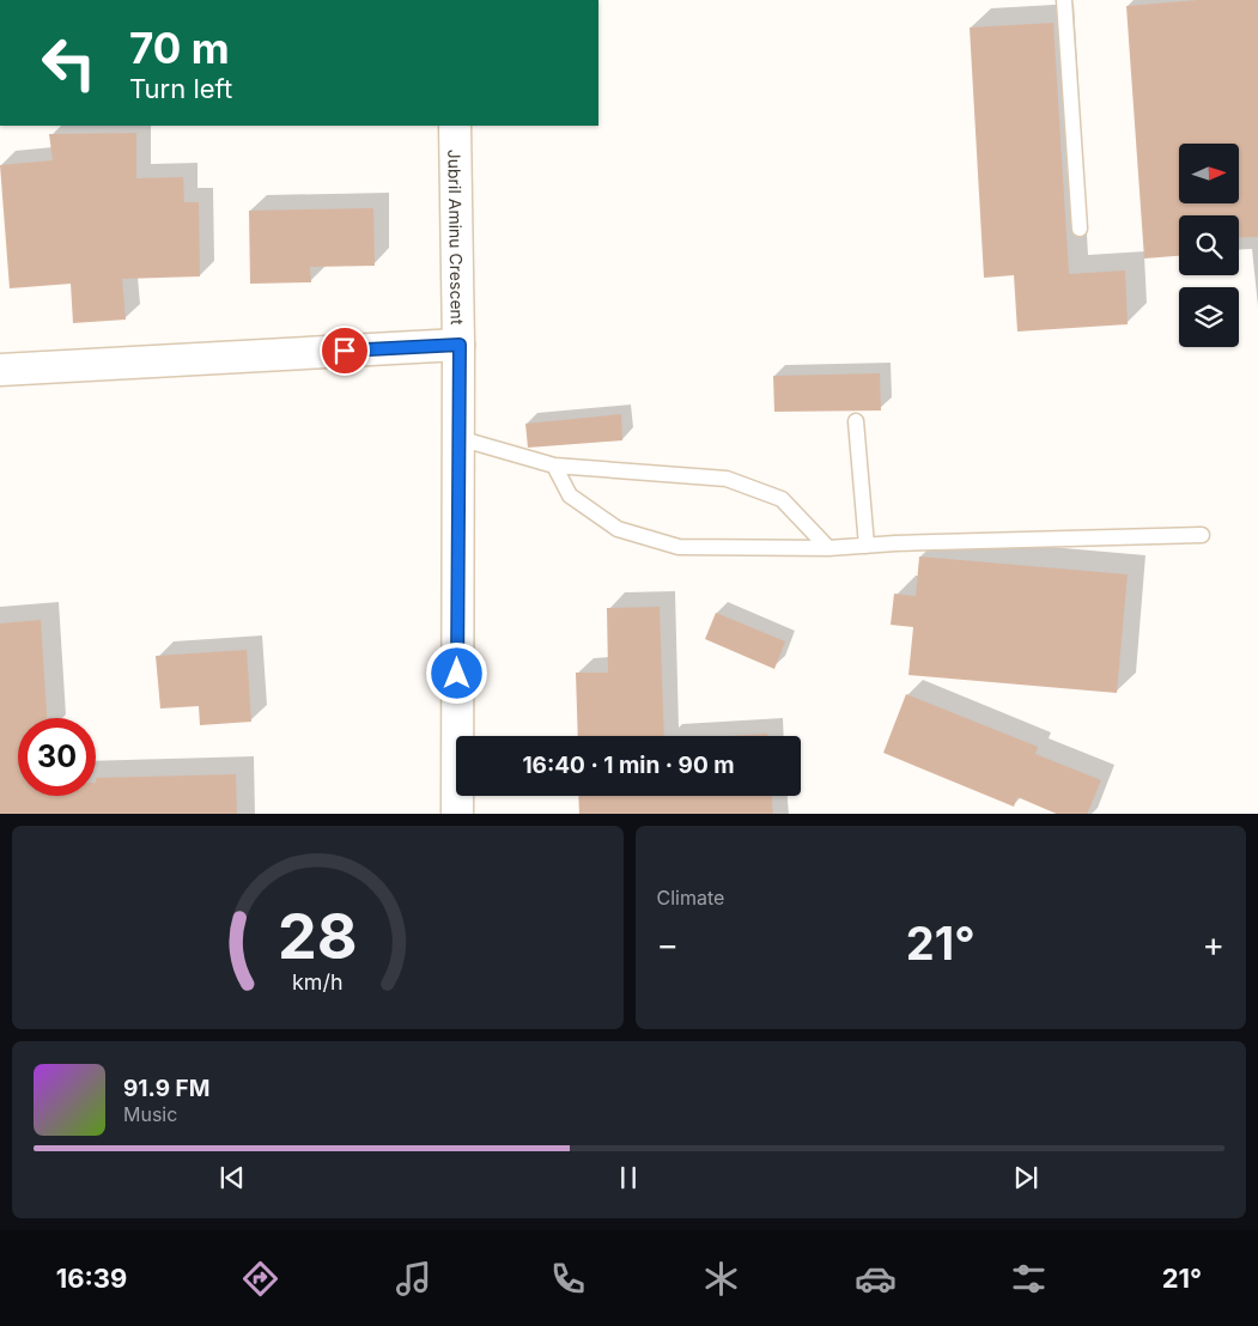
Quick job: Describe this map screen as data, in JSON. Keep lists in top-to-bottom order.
{
  "streets": {
    "street": ["Jubril Aminu Crescent"]
  },
  "north": "right",
  "page": {
    "turn": ["70 m", "Turn left"],
    "limit": "30",
    "trip": "16:40 · 1 min · 90 m",
    "tile": "Climate",
    "heat": ["−", "21°", "+"],
    "song": ["91.9 FM", "Music"],
    "tabs": ["16:39", "21°"],
    "gauge": ["28", "km/h"]
  }
}
